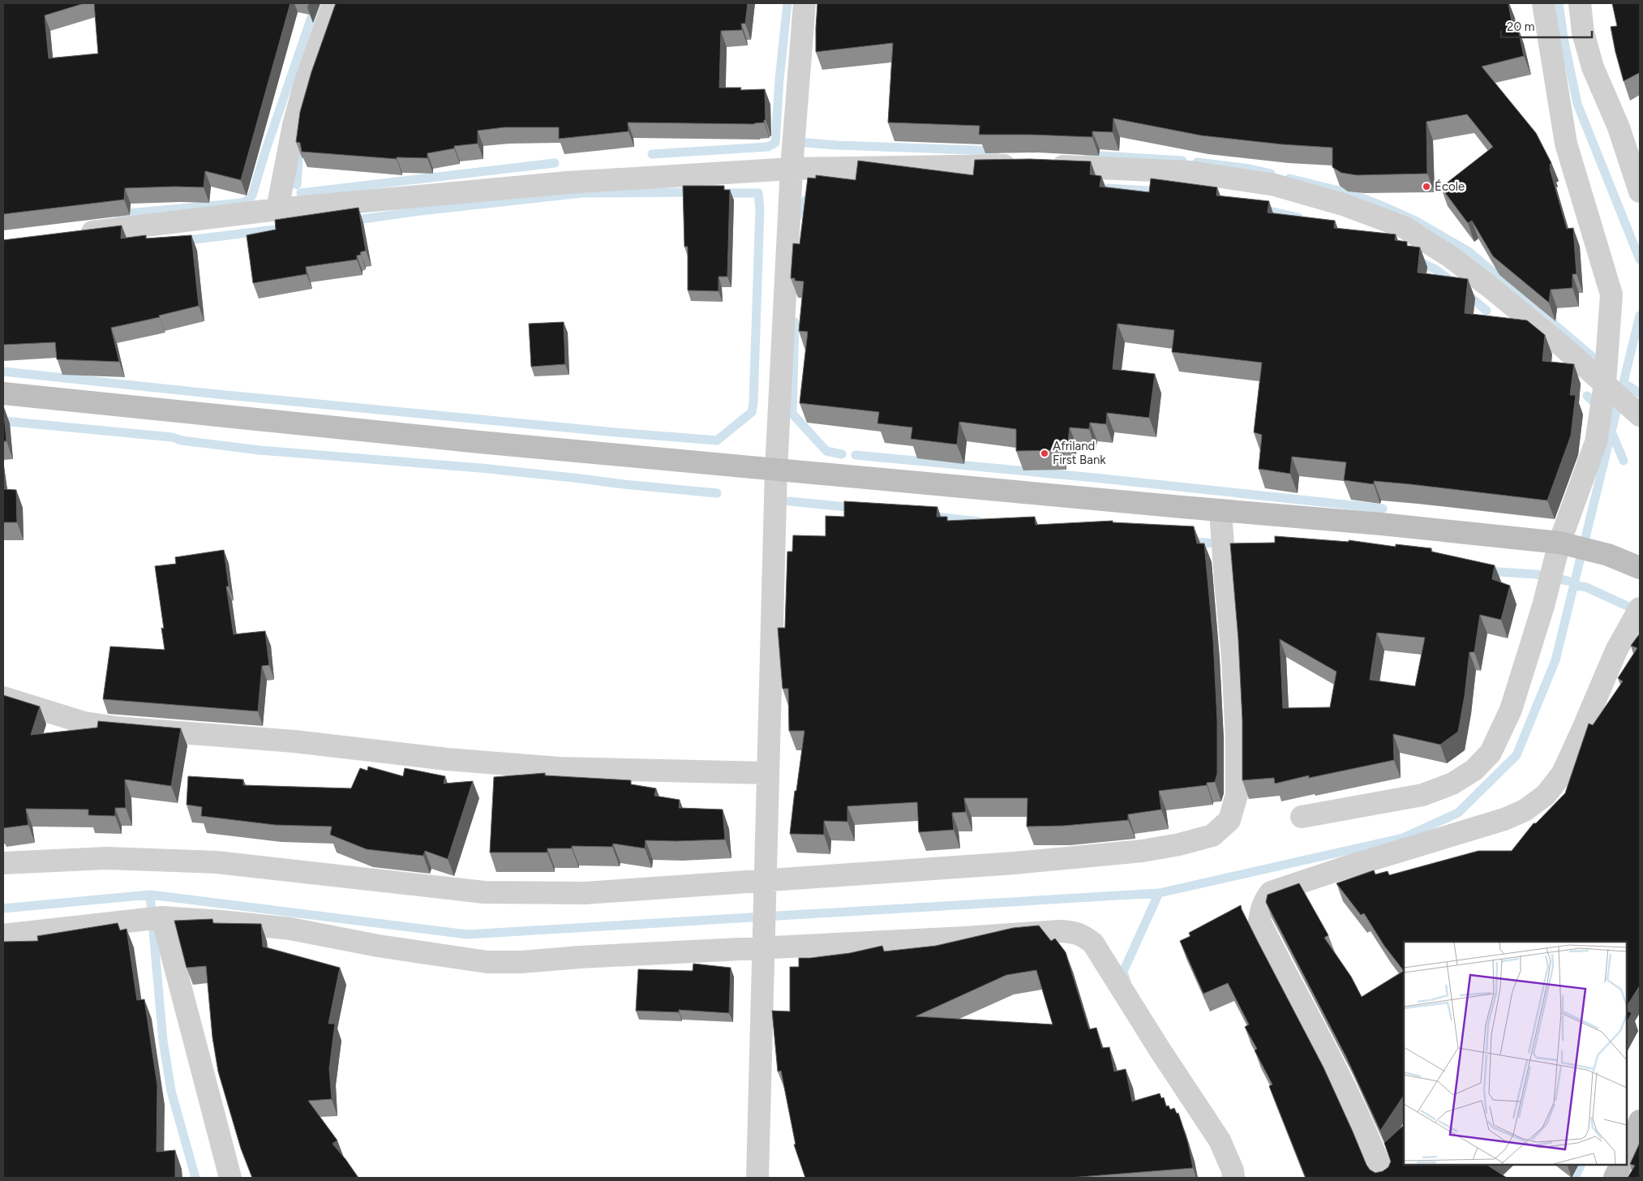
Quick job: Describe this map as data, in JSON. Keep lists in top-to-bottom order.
{
  "places": ["École", "Afriland First Bank"],
  "scale_bar": "20 m"
}
